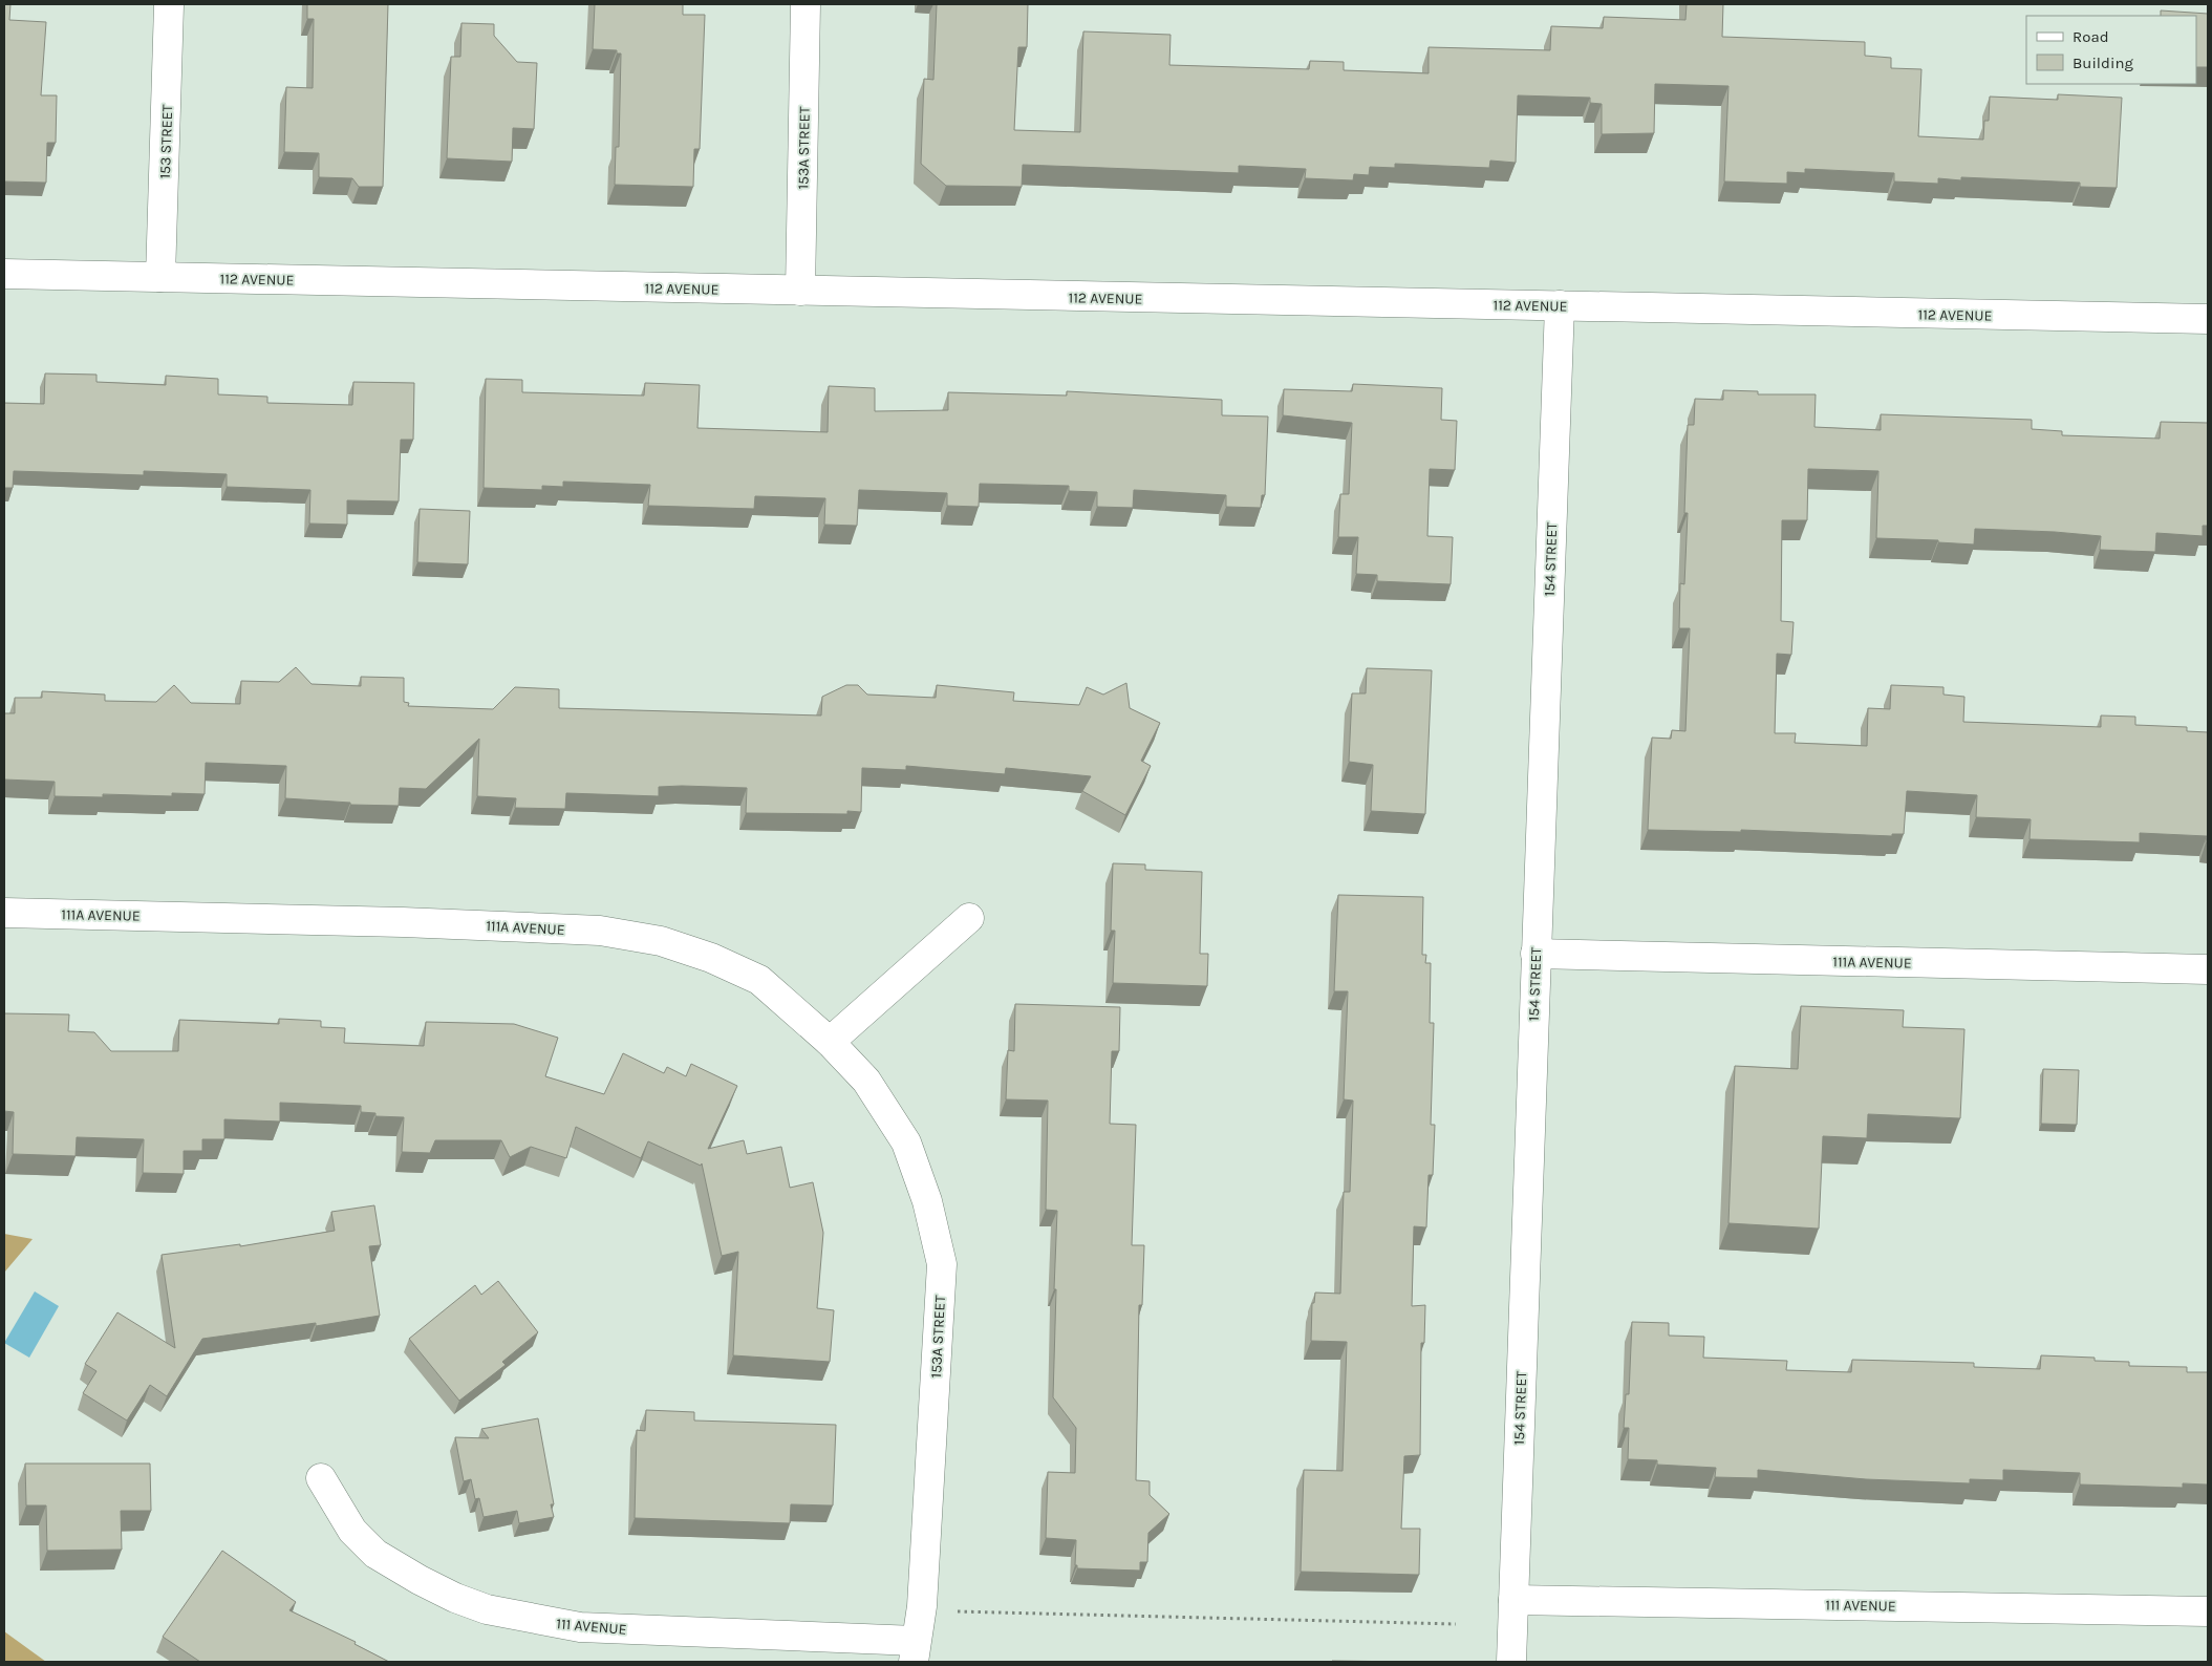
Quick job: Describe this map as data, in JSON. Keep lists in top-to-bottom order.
{
  "streets": {
    "street": [
      "153 STREET",
      "153A STREET",
      "112 AVENUE",
      "154 STREET",
      "111A AVENUE",
      "111 AVENUE"
    ]
  },
  "crossings": [
    ["153 STREET", "112 AVENUE"],
    ["153A STREET", "112 AVENUE"],
    ["153A STREET", "111A AVENUE"],
    ["153A STREET", "111 AVENUE"],
    ["112 AVENUE", "154 STREET"],
    ["154 STREET", "111A AVENUE"],
    ["154 STREET", "111 AVENUE"]
  ],
  "legend": ["Road", "Building"]
}
